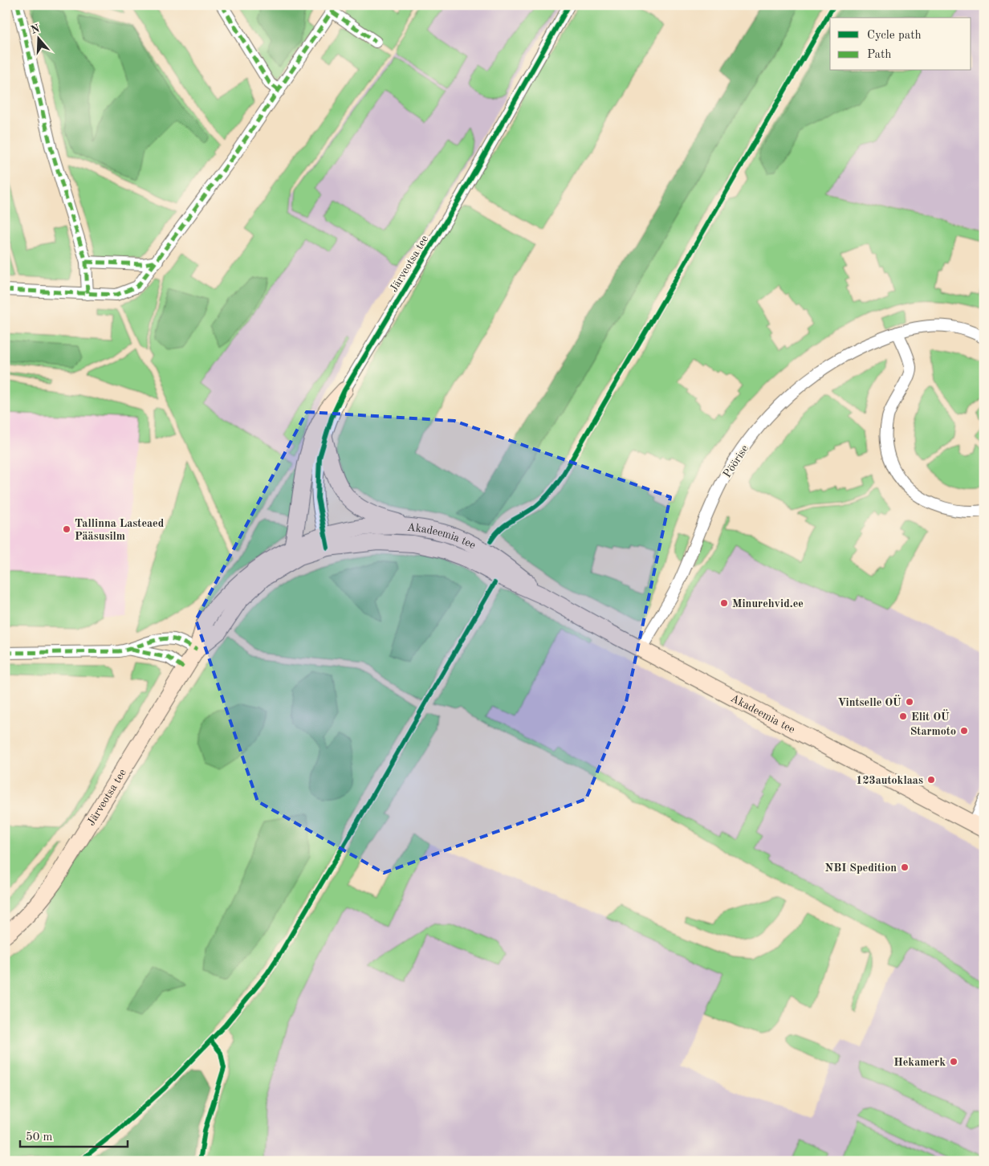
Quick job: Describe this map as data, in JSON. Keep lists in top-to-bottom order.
{
  "streets": {
    "main road": ["Järveotsa tee", "Akadeemia tee"],
    "street": ["Pöörise"]
  },
  "crossings": [
    ["Järveotsa tee", "Akadeemia tee"],
    ["Pöörise", "Akadeemia tee"]
  ],
  "places": [
    "Tallinna Lasteaed Pääsusilm",
    "Minurehvid.ee",
    "Vintselle OÜ",
    "Elit OÜ",
    "Starmoto",
    "123autoklaas",
    "NBI Spedition",
    "Hekamerk"
  ],
  "legend": ["Cycle path", "Path"],
  "scale_bar": "50 m",
  "north": "top"
}
